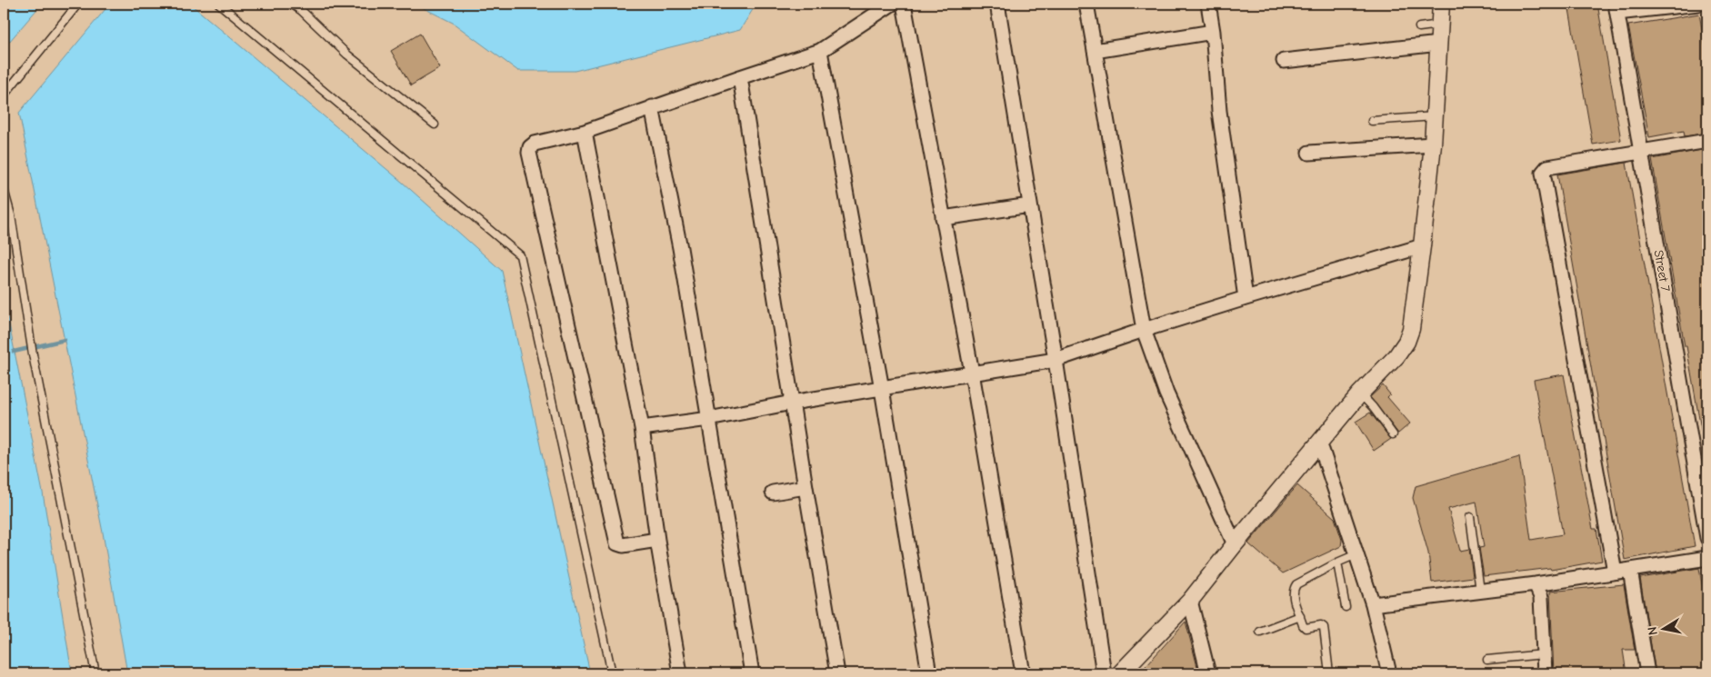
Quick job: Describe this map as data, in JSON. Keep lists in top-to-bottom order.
{
  "streets": {
    "street": ["Street 7"]
  },
  "north": "left"
}
